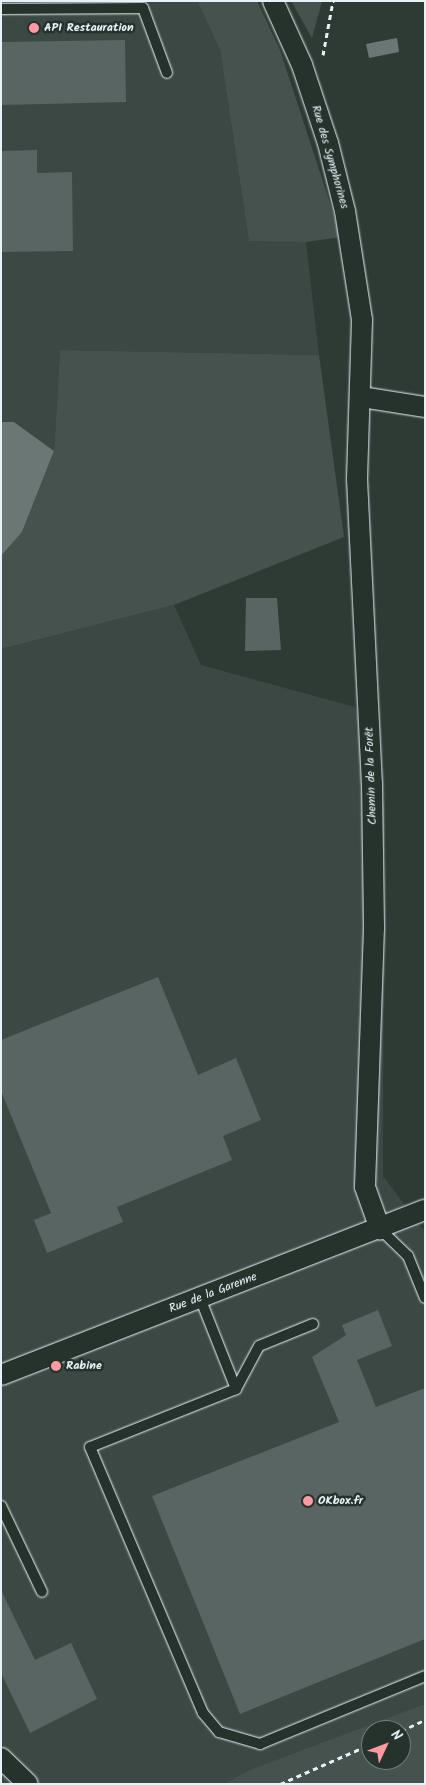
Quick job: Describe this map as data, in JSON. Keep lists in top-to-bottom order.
{
  "streets": {
    "street": ["Rue des Symphorines", "Chemin de la Forêt", "Rue de la Garenne"]
  },
  "crossings": [
    ["Rue des Symphorines", "Chemin de la Forêt"],
    ["Chemin de la Forêt", "Rue de la Garenne"]
  ],
  "places": ["API Restauration", "Rabine", "OKbox.fr"],
  "north": "top right"
}
